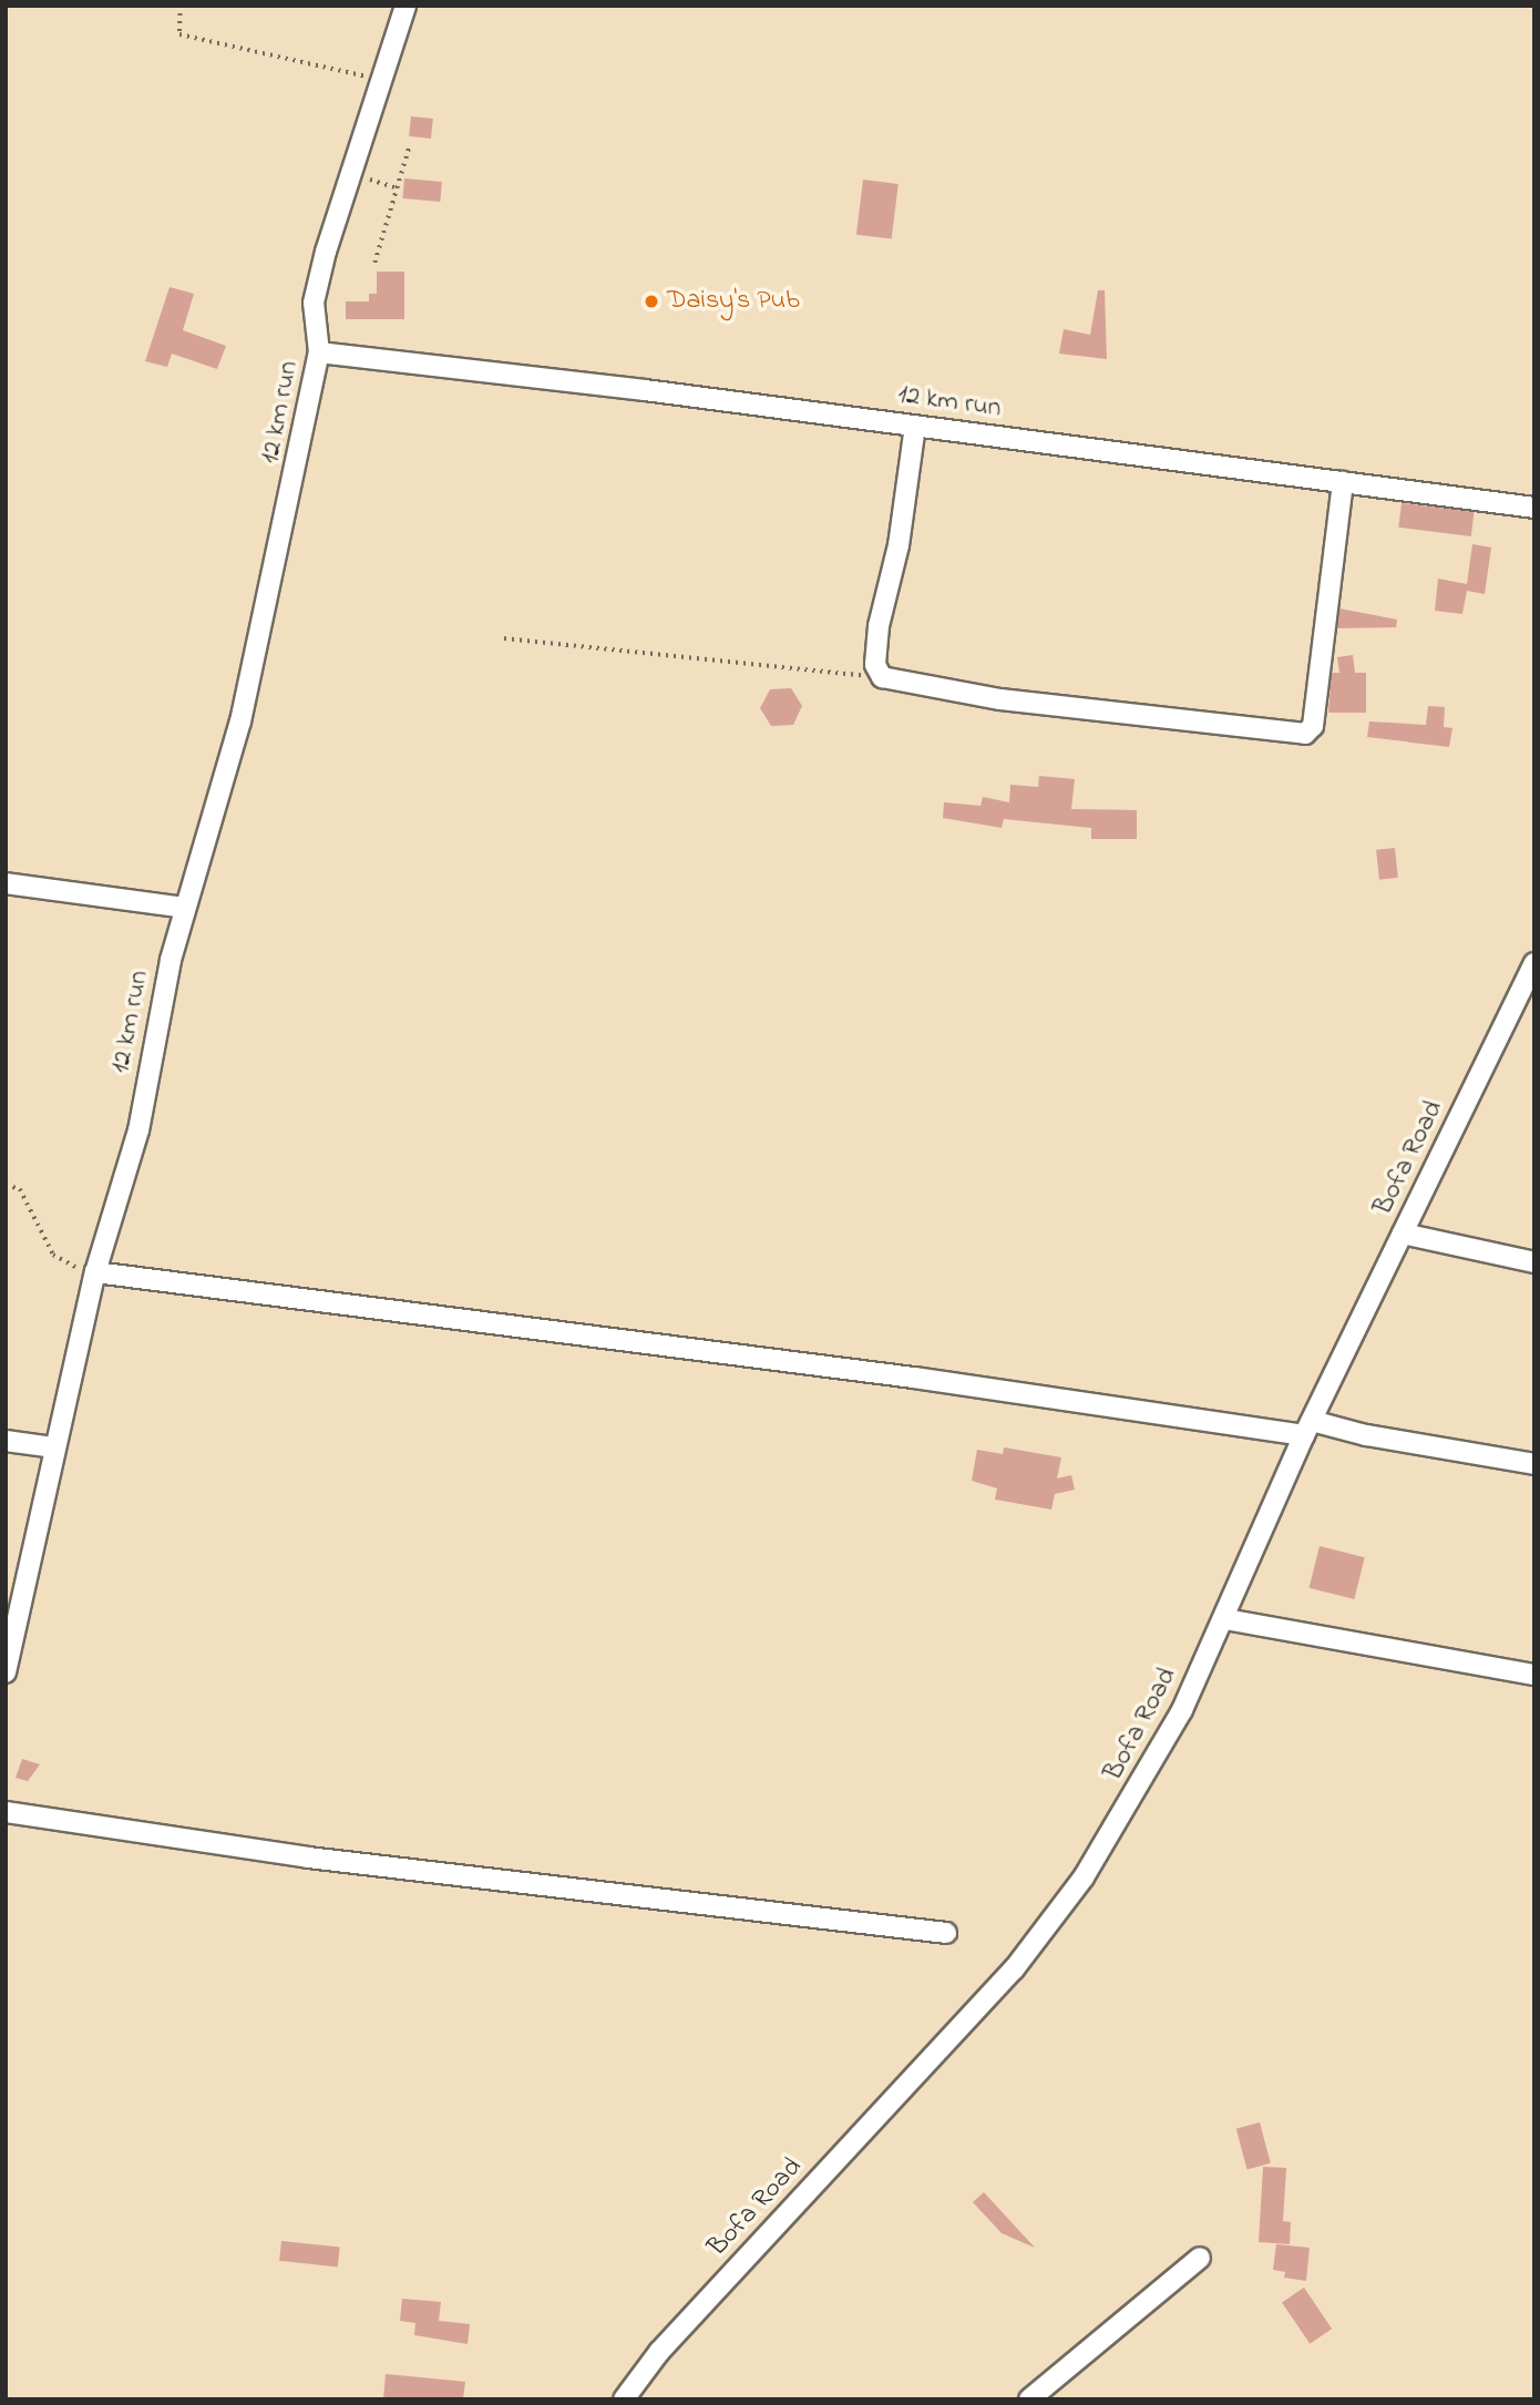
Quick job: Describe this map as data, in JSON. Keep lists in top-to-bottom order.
{
  "streets": {
    "street": ["12 km run", "Bofa Road"]
  },
  "places": ["Daisy's Pub"]
}
